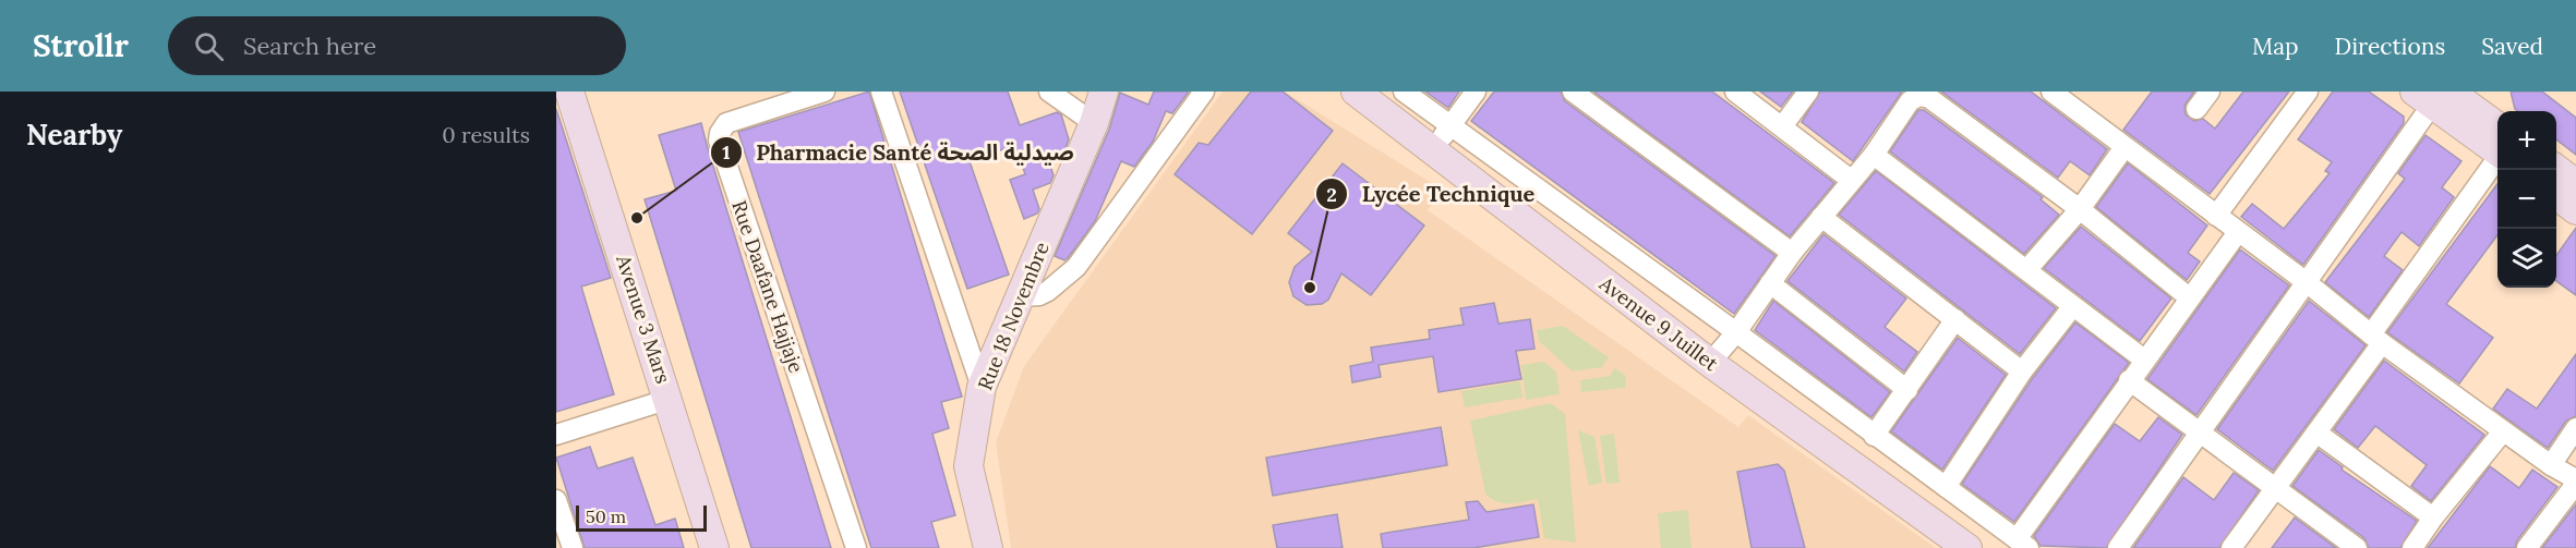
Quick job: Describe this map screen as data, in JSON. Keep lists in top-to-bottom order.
{
  "streets": {
    "street": [
      "Rue Daafane Hajjaje",
      "Rue 18 Novembre",
      "Avenue 3 Mars",
      "Avenue 9 Juillet"
    ]
  },
  "places": ["Pharmacie Santé صيدلية الصحة", "Lycée Technique"],
  "scale_bar": "50 m",
  "page": {
    "header": "Strollr",
    "search": "Search here",
    "nav": ["Map", "Directions", "Saved"],
    "heading": ["Nearby", "0 results"],
    "map_buttons": ["+", "−"],
    "scale": "50 m"
  }
}
